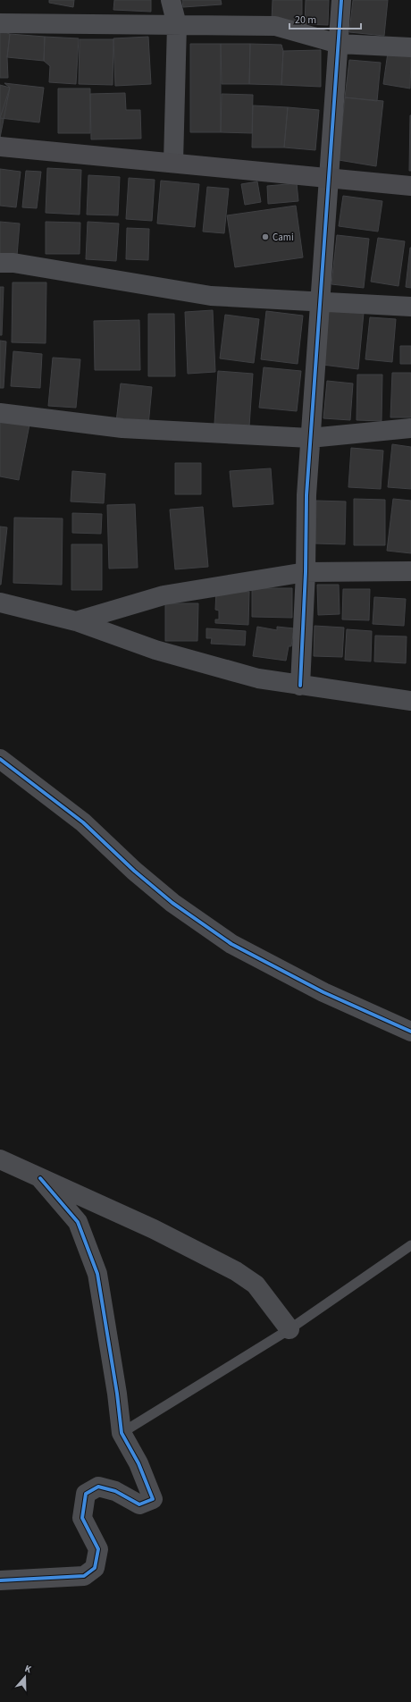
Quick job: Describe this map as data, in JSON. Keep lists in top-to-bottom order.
{
  "places": ["Cami"],
  "scale_bar": "20 m",
  "north": "top"
}
